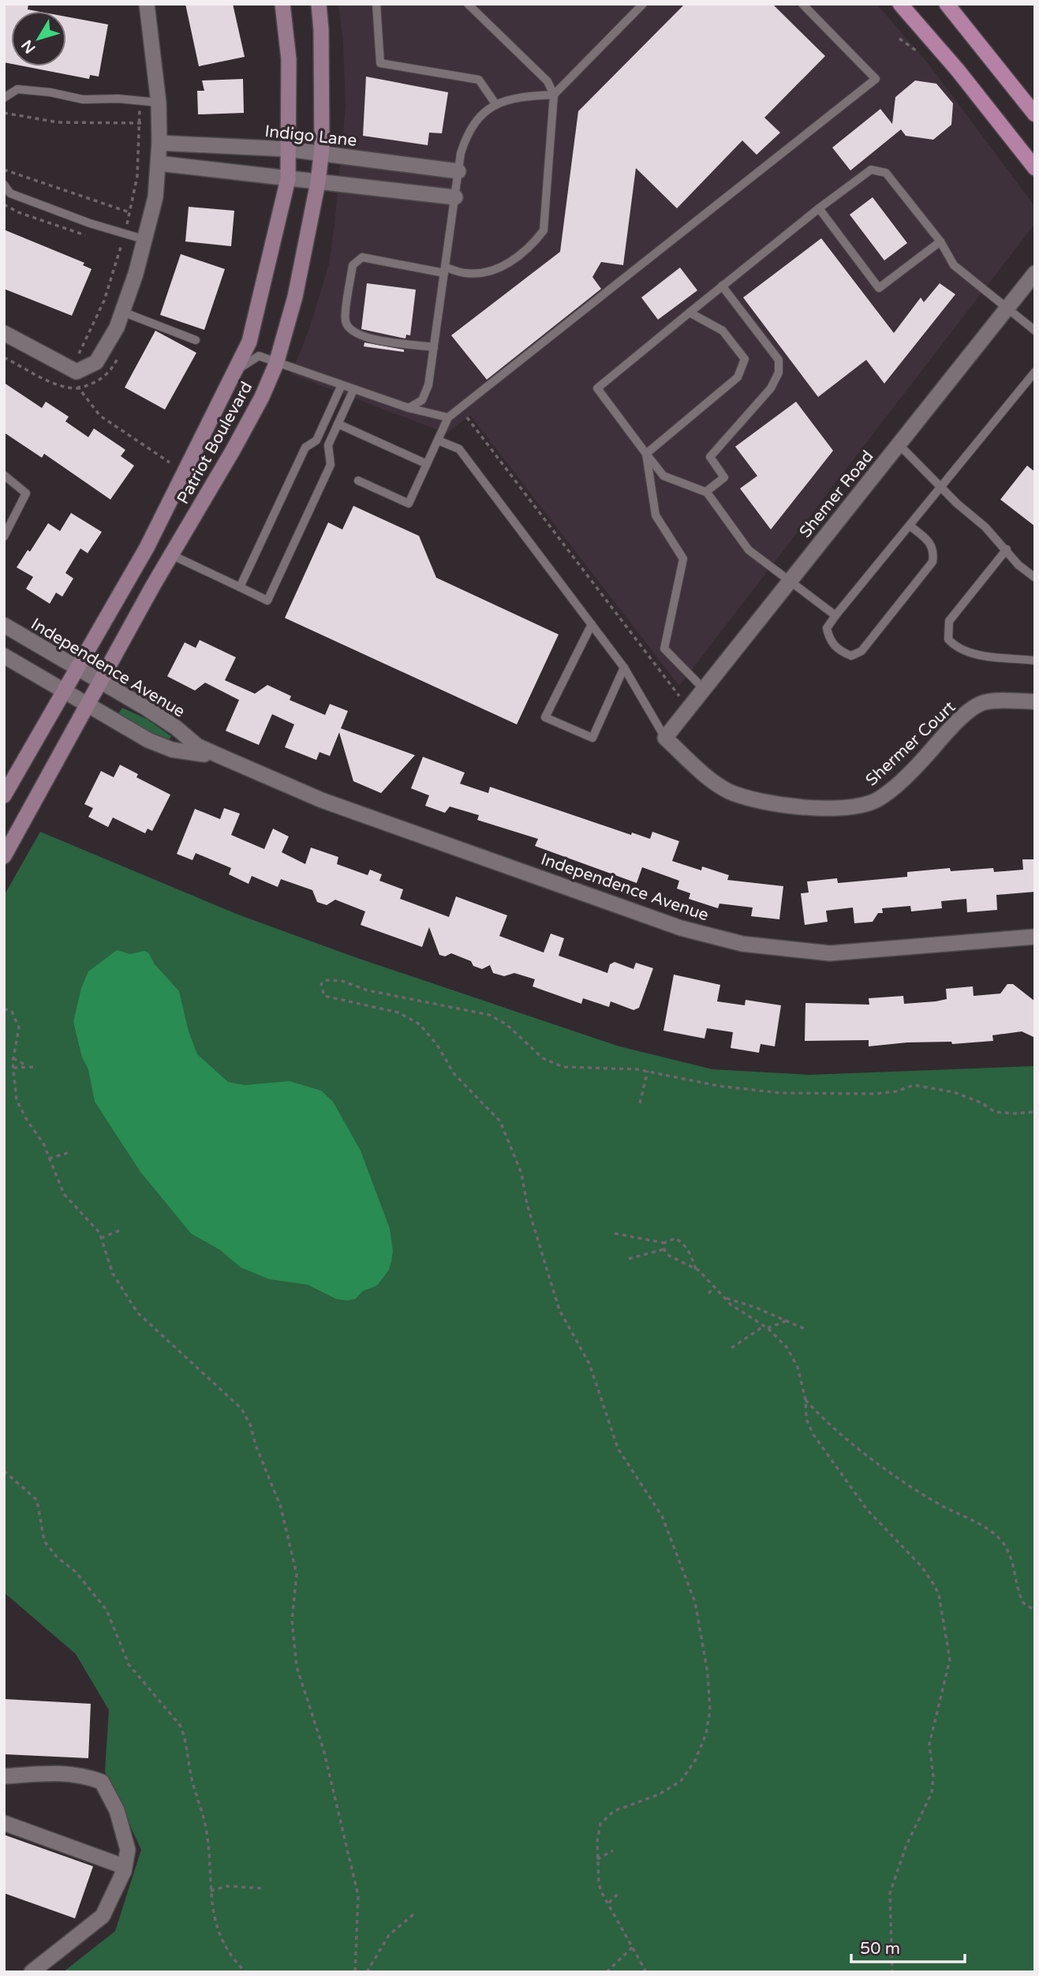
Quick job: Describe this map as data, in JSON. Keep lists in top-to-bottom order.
{
  "streets": {
    "main road": ["Patriot Boulevard"],
    "street": [
      "Indigo Lane",
      "Shemer Road",
      "Independence Avenue",
      "Shermer Court"
    ]
  },
  "crossings": [
    ["Indigo Lane", "Patriot Boulevard"],
    ["Patriot Boulevard", "Independence Avenue"],
    ["Shemer Road", "Shermer Court"]
  ],
  "scale_bar": "50 m",
  "north": "bottom left"
}
